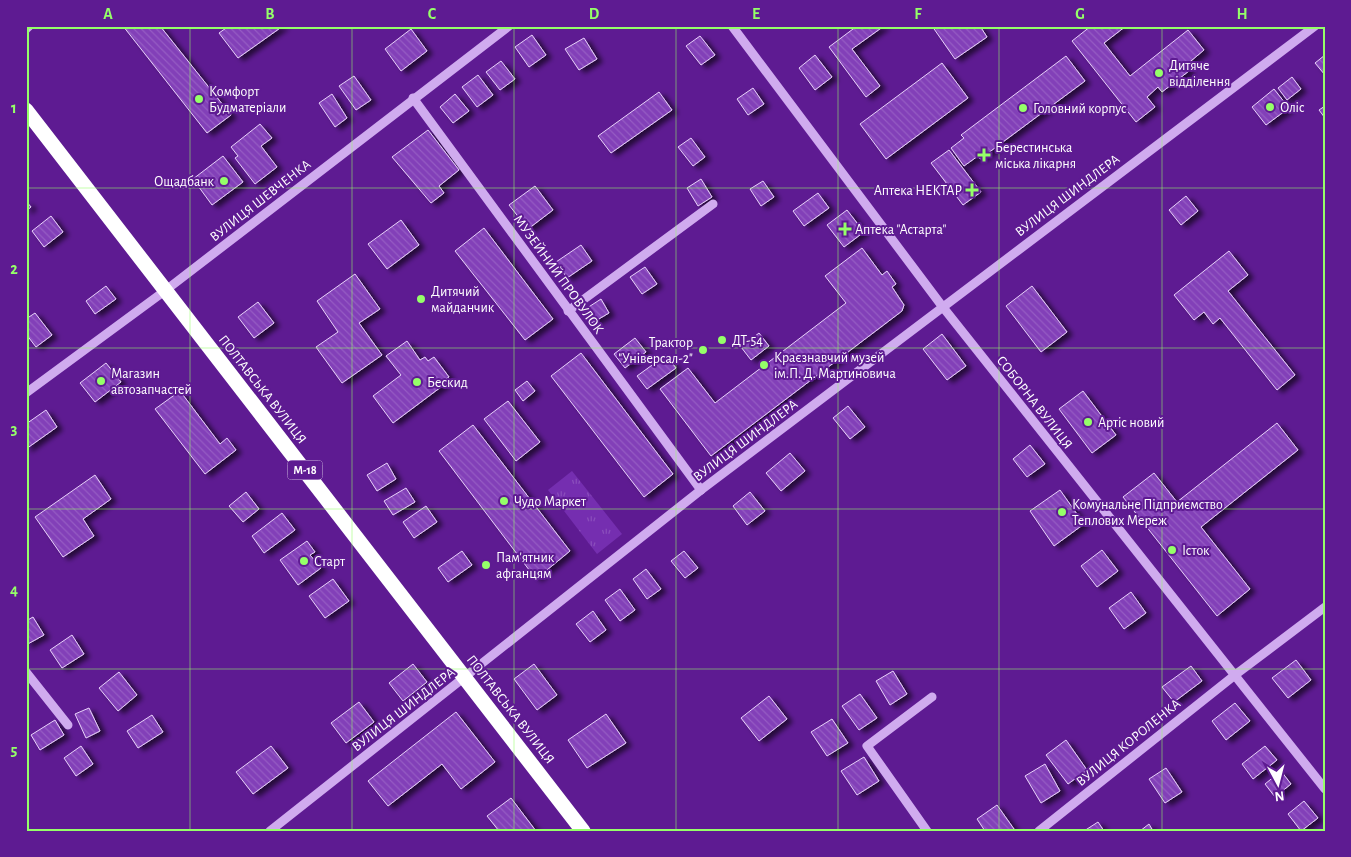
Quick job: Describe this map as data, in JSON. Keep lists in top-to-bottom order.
{
  "streets": {
    "highway": ["ПОЛТАВСЬКА ВУЛИЦЯ", "М-18"],
    "street": [
      "ВУЛИЦЯ ШИНДЛЕРА",
      "ВУЛИЦЯ ШЕВЧЕНКА",
      "МУЗЕЙНИЙ ПРОВУЛОК",
      "СОБОРНА ВУЛИЦЯ",
      "ВУЛИЦЯ КОРОЛЕНКА"
    ]
  },
  "crossings": [
    ["ВУЛИЦЯ ШИНДЛЕРА", "МУЗЕЙНИЙ ПРОВУЛОК"],
    ["ВУЛИЦЯ ШИНДЛЕРА", "ПОЛТАВСЬКА ВУЛИЦЯ"],
    ["ВУЛИЦЯ ШИНДЛЕРА", "СОБОРНА ВУЛИЦЯ"],
    ["ВУЛИЦЯ ШЕВЧЕНКА", "МУЗЕЙНИЙ ПРОВУЛОК"],
    ["ВУЛИЦЯ ШЕВЧЕНКА", "ПОЛТАВСЬКА ВУЛИЦЯ"],
    ["СОБОРНА ВУЛИЦЯ", "ВУЛИЦЯ КОРОЛЕНКА"]
  ],
  "places": {
    "other": [
      "Дитяче відділення",
      "Комфорт Будматеріали",
      "Оліс",
      "Головний корпус",
      "Ощадбанк",
      "Дитячий майданчик",
      "ДТ-54",
      "Трактор \"Універсал-2\"",
      "Краєзнавчий музей ім.П. Д. Мартиновича",
      "Магазин автозапчастей",
      "Бескид",
      "Артіс новий",
      "Чудо Маркет",
      "Комунальне Підприємство Теплових Мереж",
      "Істок",
      "Старт",
      "Пам'ятник афганцям"
    ],
    "health": ["Берестинська міська лікарня", "Аптека НЕКТАР", "Аптека \"Астарта\""]
  },
  "north": "bottom",
  "grid": {
    "columns": [
      "A",
      "B",
      "C",
      "D",
      "E",
      "F",
      "G",
      "H"
    ],
    "rows": [
      "1",
      "2",
      "3",
      "4",
      "5"
    ]
  }
}
